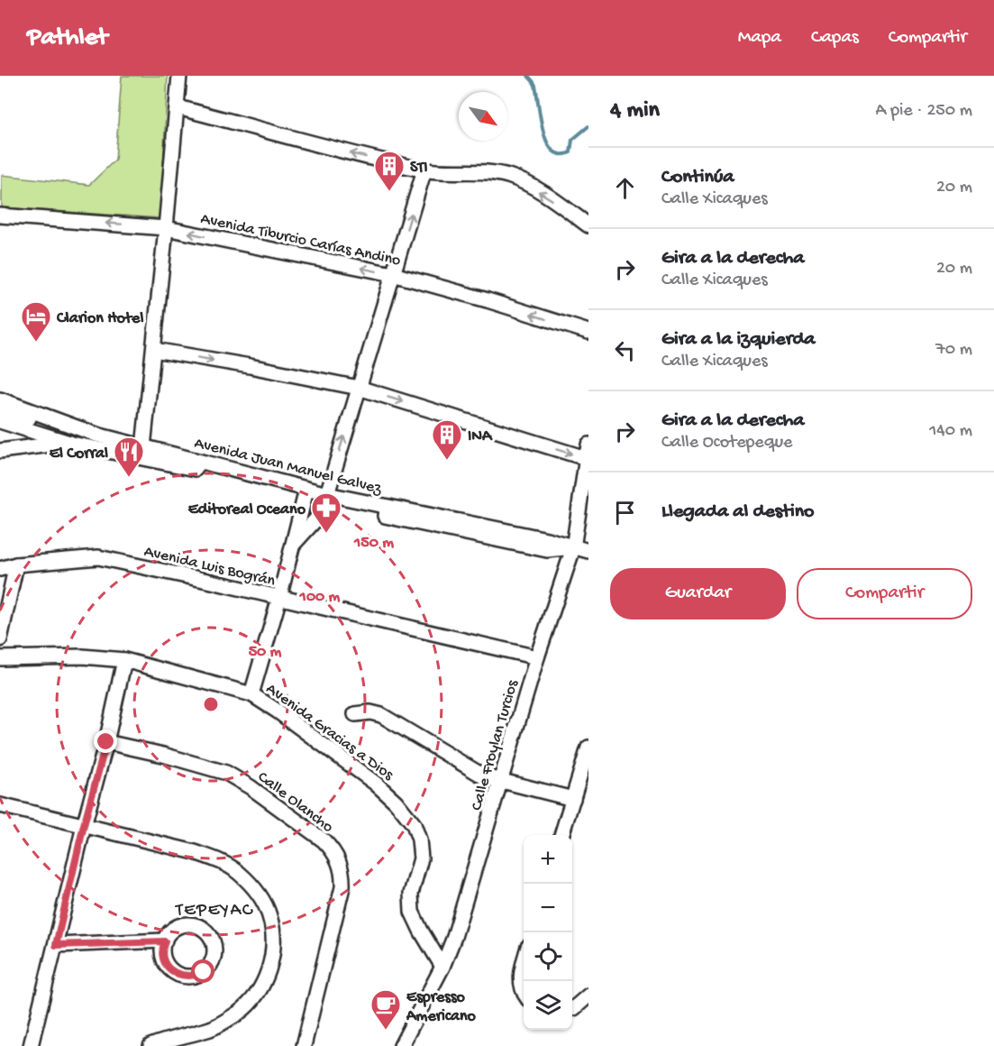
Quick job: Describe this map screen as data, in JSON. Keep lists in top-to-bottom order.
{
  "streets": {
    "street": [
      "Avenida Tiburcio Carías Andino",
      "Avenida Juan Manuel Galvez",
      "Avenida Luis Bográn",
      "Avenida Gracias a Dios",
      "Calle Froylan Turcios",
      "Calle Olancho"
    ]
  },
  "crossings": [
    ["Avenida Juan Manuel Galvez", "Calle Froylan Turcios"],
    ["Avenida Luis Bográn", "Calle Froylan Turcios"],
    ["Avenida Gracias a Dios", "Calle Froylan Turcios"]
  ],
  "districts": ["TEPEYAC"],
  "places": {
    "building": ["STI", "INA"],
    "hotel": ["Clarion Hotel"],
    "restaurant": ["El Corral"],
    "pharmacy": ["Editoreal Oceano"],
    "cafe": ["Espresso Americano"]
  },
  "north": "bottom right",
  "page": {
    "header": "Pathlet",
    "nav": ["Mapa", "Capas", "Compartir"],
    "heading": ["4 min", "A pie · 250 m"],
    "list": [
      ["Continúa", "Calle Xicaques", "20 m"],
      ["Gira a la derecha", "Calle Xicaques", "20 m"],
      ["Gira a la izquierda", "Calle Xicaques", "70 m"],
      ["Gira a la derecha", "Calle Ocotepeque", "140 m"],
      "Llegada al destino"
    ],
    "buttons": ["Guardar", "Compartir"],
    "map_buttons": ["+", "−"]
  },
  "rings": ["150 m", "100 m", "50 m"]
}
